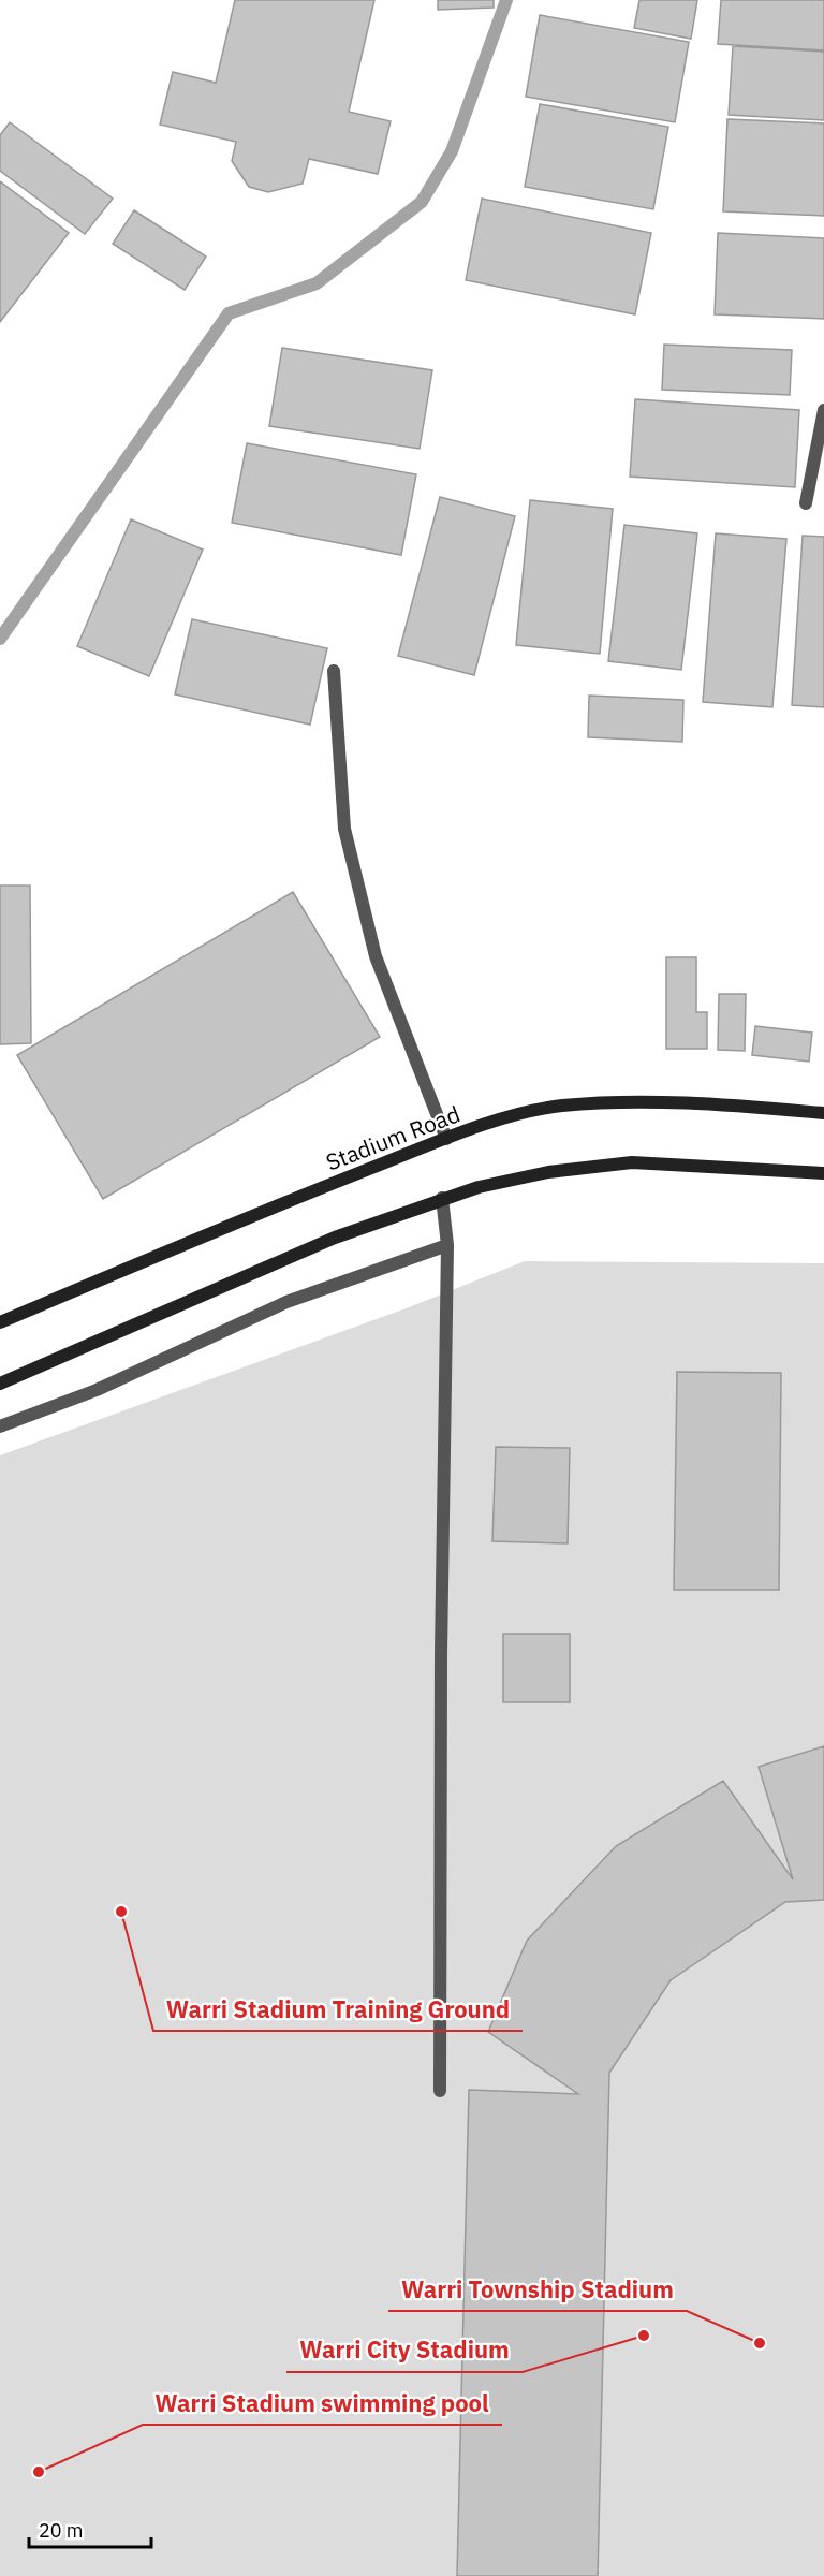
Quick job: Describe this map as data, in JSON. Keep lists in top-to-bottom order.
{
  "streets": {
    "main road": ["Stadium Road"]
  },
  "places": [
    "Warri Stadium Training Ground",
    "Warri City Stadium",
    "Warri Township Stadium",
    "Warri Stadium swimming pool"
  ],
  "scale_bar": "20 m"
}
